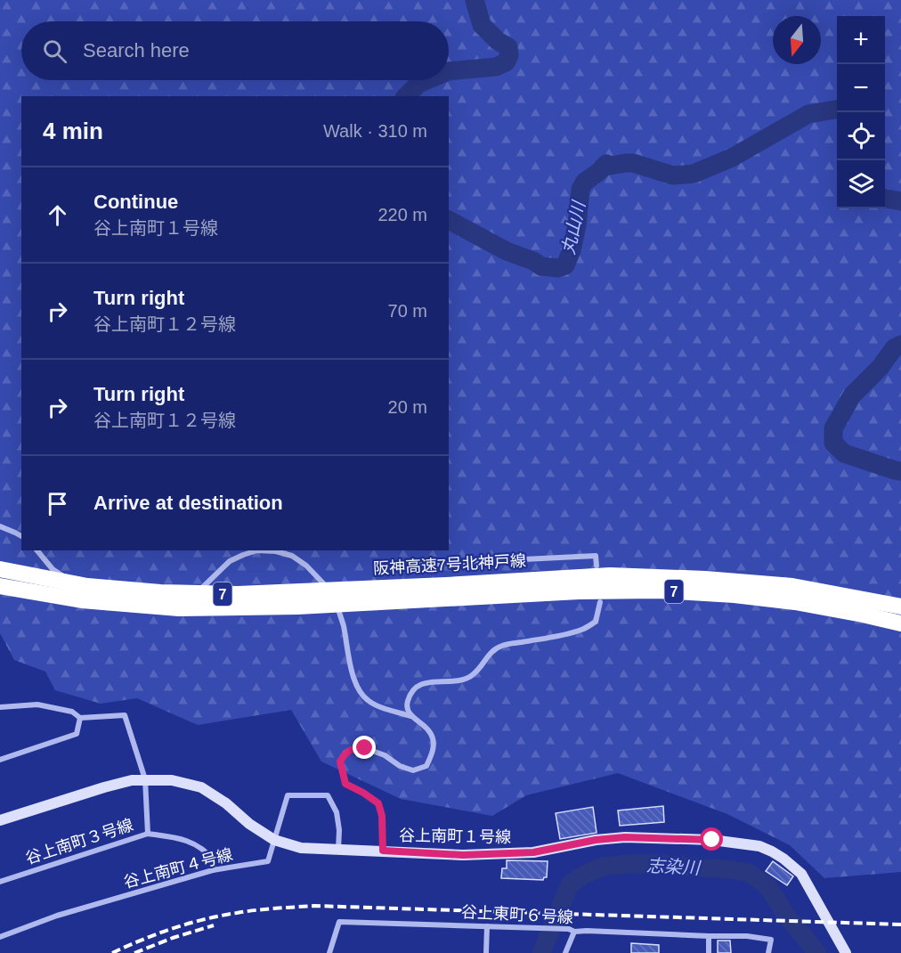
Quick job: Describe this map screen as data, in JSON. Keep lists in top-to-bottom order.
{
  "streets": {
    "highway": ["阪神高速7号北神戸線", "7"],
    "street": [
      "谷上南町１号線",
      "谷上南町３号線",
      "谷上南町４号線",
      "谷上東町６号線"
    ]
  },
  "crossings": [
    ["谷上南町１号線", "谷上南町４号線"],
    ["谷上南町３号線", "谷上南町４号線"]
  ],
  "water": ["丸山川", "志染川"],
  "north": "bottom",
  "page": {
    "map_buttons": ["+", "−"],
    "search": "Search here",
    "heading": ["4 min", "Walk · 310 m"],
    "list": [
      ["Continue", "谷上南町１号線", "220 m"],
      ["Turn right", "谷上南町１２号線", "70 m"],
      ["Turn right", "谷上南町１２号線", "20 m"],
      "Arrive at destination"
    ]
  }
}
